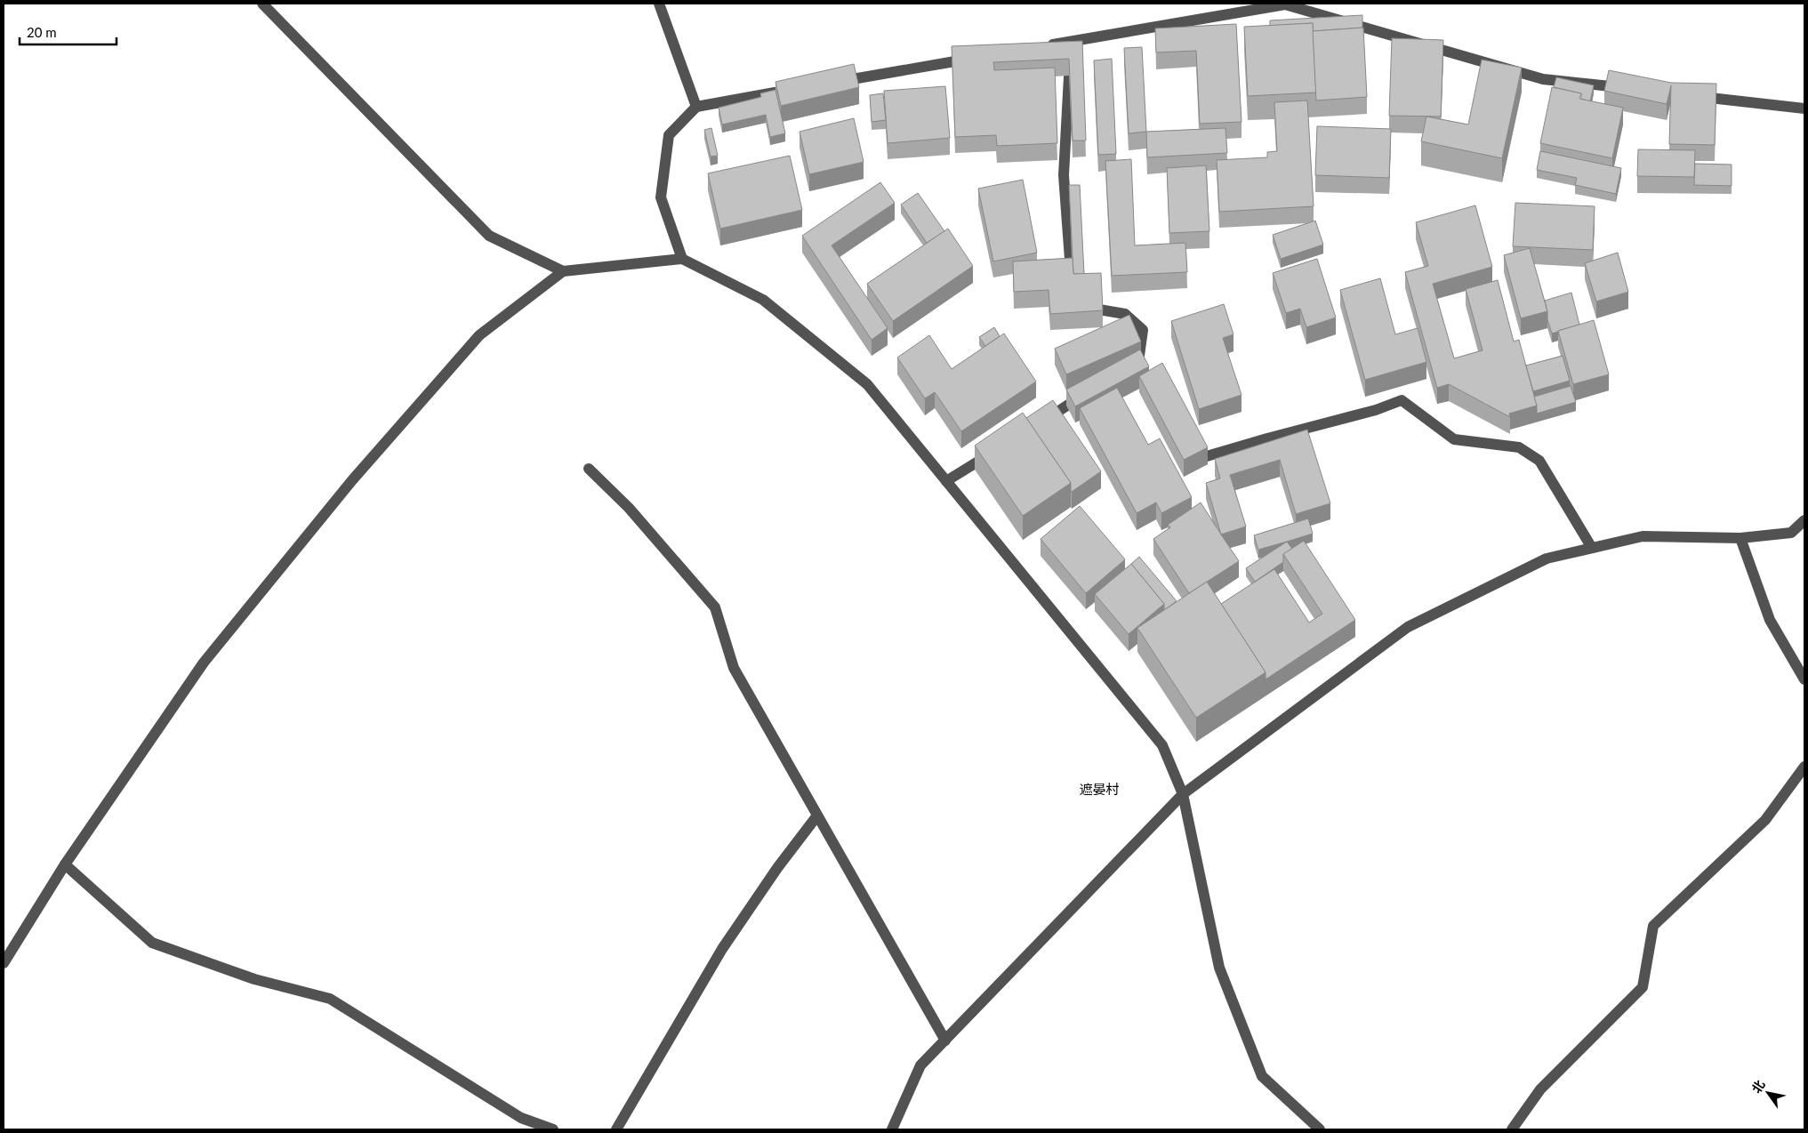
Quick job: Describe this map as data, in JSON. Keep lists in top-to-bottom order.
{
  "districts": ["遮晏村"],
  "scale_bar": "20 m",
  "north": "top left"
}
